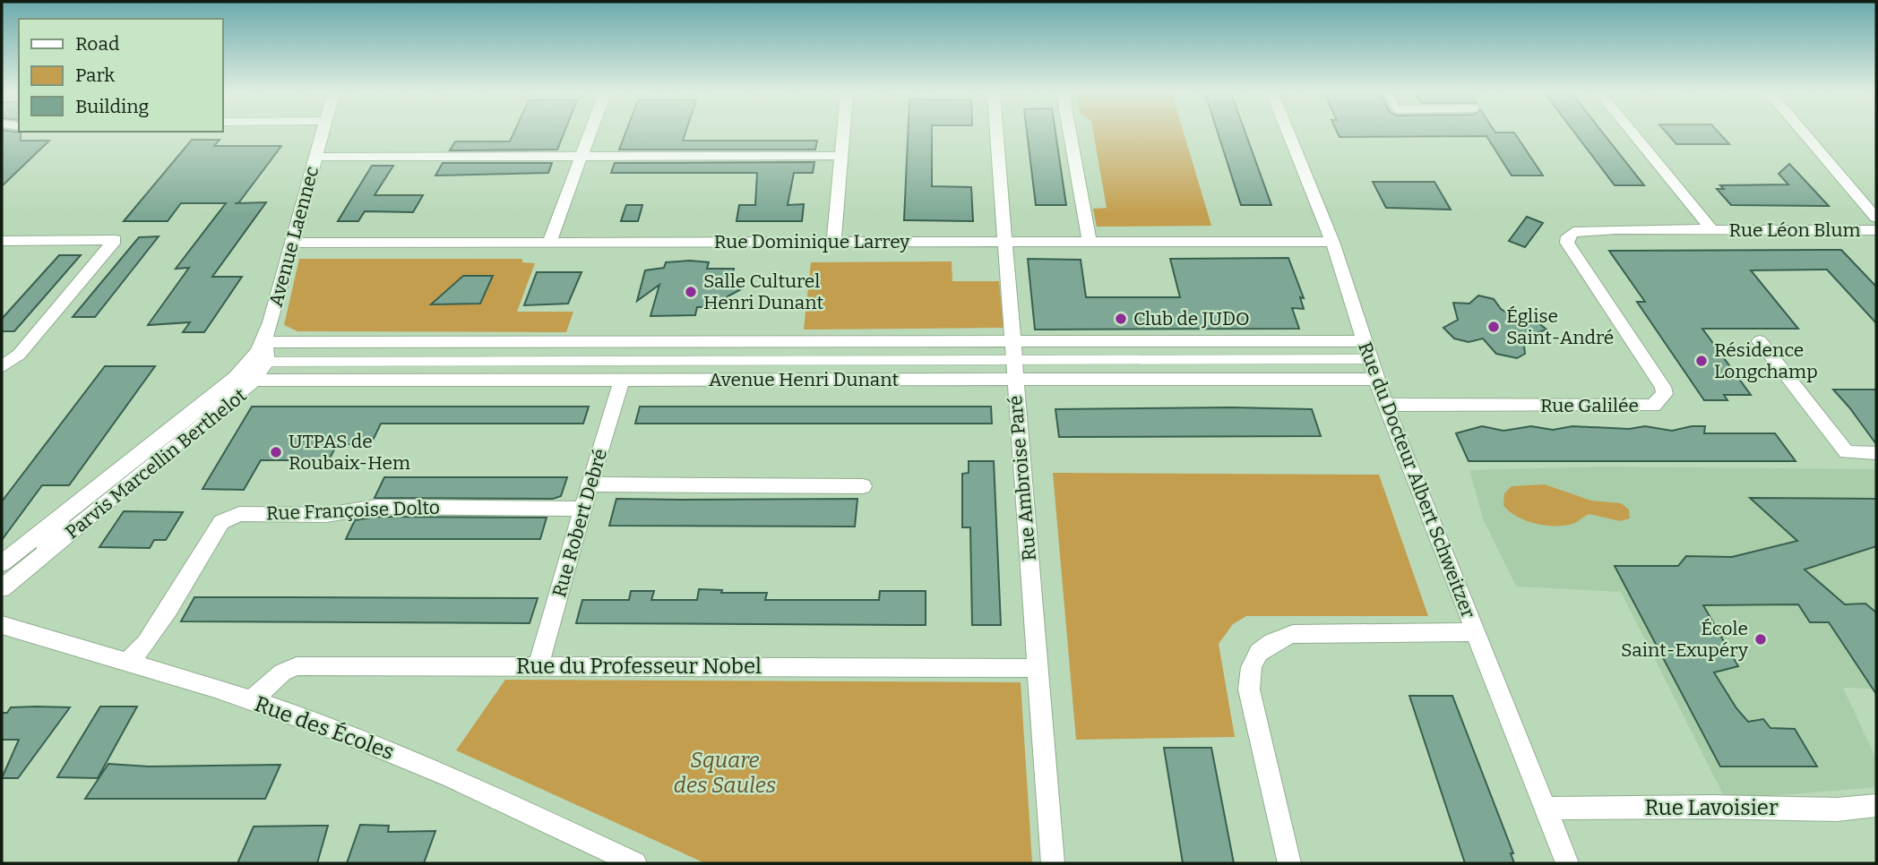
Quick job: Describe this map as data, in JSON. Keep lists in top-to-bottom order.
{
  "streets": {
    "street": [
      "Rue Léon Blum",
      "Avenue Laennec",
      "Rue Dominique Larrey",
      "Avenue Henri Dunant",
      "Rue Galilée",
      "Parvis Marcellin Berthelot",
      "Rue Ambroise Paré",
      "Rue du Docteur Albert Schweitzer",
      "Rue Françoise Dolto",
      "Rue Robert Debré",
      "Rue du Professeur Nobel",
      "Rue des Écoles",
      "Rue Lavoisier"
    ]
  },
  "crossings": [
    ["Rue Léon Blum", "Rue Galilée"],
    ["Avenue Laennec", "Rue Dominique Larrey"],
    ["Avenue Laennec", "Avenue Henri Dunant"],
    ["Avenue Laennec", "Parvis Marcellin Berthelot"],
    ["Rue Dominique Larrey", "Rue Ambroise Paré"],
    ["Rue Dominique Larrey", "Rue du Docteur Albert Schweitzer"],
    ["Avenue Henri Dunant", "Parvis Marcellin Berthelot"],
    ["Avenue Henri Dunant", "Rue Ambroise Paré"],
    ["Avenue Henri Dunant", "Rue du Docteur Albert Schweitzer"],
    ["Avenue Henri Dunant", "Rue Robert Debré"],
    ["Rue Galilée", "Rue du Docteur Albert Schweitzer"],
    ["Rue Ambroise Paré", "Rue du Professeur Nobel"],
    ["Rue du Docteur Albert Schweitzer", "Rue Lavoisier"],
    ["Rue Françoise Dolto", "Rue Robert Debré"],
    ["Rue Françoise Dolto", "Rue des Écoles"],
    ["Rue Robert Debré", "Rue du Professeur Nobel"],
    ["Rue du Professeur Nobel", "Rue des Écoles"]
  ],
  "parks": ["Square des Saules"],
  "places": [
    "Salle Culturel Henri Dunant",
    "Club de JUDO",
    "Église Saint-André",
    "Résidence Longchamp",
    "UTPAS de Roubaix-Hem",
    "École Saint-Exupéry"
  ],
  "legend": ["Road", "Park", "Building"]
}
